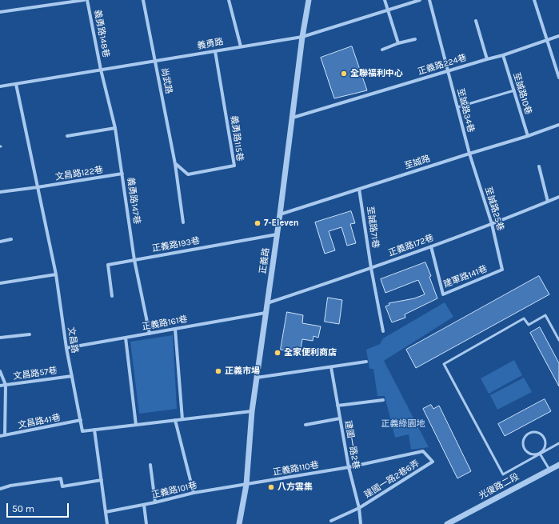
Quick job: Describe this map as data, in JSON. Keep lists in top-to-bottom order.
{
  "streets": {
    "street": [
      "義勇路148巷",
      "義勇路",
      "正義路224巷",
      "尚武路",
      "至誠路10巷",
      "至誠路34巷",
      "義勇路115巷",
      "至誠路",
      "文昌路122巷",
      "義勇路147巷",
      "至誠路25巷",
      "至誠路71巷",
      "正義路193巷",
      "正義路172巷",
      "正義路",
      "建軍路141巷",
      "正義路161巷",
      "文昌路",
      "文昌路57巷",
      "文昌路41巷",
      "建國一路2巷",
      "正義路110巷",
      "建國一路2巷6弄",
      "光復路二段",
      "正義路101巷"
    ]
  },
  "crossings": [
    ["義勇路148巷", "義勇路"],
    ["義勇路148巷", "義勇路147巷"],
    ["義勇路", "尚武路"],
    ["義勇路", "義勇路115巷"],
    ["義勇路", "義勇路147巷"],
    ["義勇路", "正義路"],
    ["義勇路", "文昌路"],
    ["正義路224巷", "至誠路10巷"],
    ["正義路224巷", "至誠路34巷"],
    ["正義路224巷", "正義路"],
    ["尚武路", "義勇路115巷"],
    ["至誠路10巷", "至誠路"],
    ["至誠路34巷", "至誠路"],
    ["至誠路34巷", "至誠路25巷"],
    ["至誠路", "至誠路25巷"],
    ["至誠路", "至誠路71巷"],
    ["至誠路", "正義路"],
    ["文昌路122巷", "義勇路147巷"],
    ["文昌路122巷", "文昌路"],
    ["義勇路147巷", "正義路193巷"],
    ["義勇路147巷", "正義路161巷"],
    ["至誠路25巷", "正義路172巷"],
    ["至誠路25巷", "建軍路141巷"],
    ["至誠路71巷", "正義路172巷"],
    ["正義路193巷", "正義路"],
    ["正義路172巷", "正義路"],
    ["正義路172巷", "建軍路141巷"],
    ["正義路", "正義路161巷"],
    ["正義路", "文昌路"],
    ["正義路", "正義路110巷"],
    ["正義路", "正義路101巷"],
    ["正義路161巷", "文昌路"],
    ["文昌路", "文昌路57巷"],
    ["文昌路", "文昌路41巷"],
    ["建國一路2巷", "正義路110巷"],
    ["建國一路2巷", "建國一路2巷6弄"],
    ["正義路110巷", "建國一路2巷6弄"],
    ["正義路110巷", "正義路101巷"]
  ],
  "parks": ["正義綠園地"],
  "places": [
    "全聯福利中心",
    "7-Eleven",
    "全家便利商店",
    "正義市場",
    "八方雲集"
  ],
  "scale_bar": "50 m"
}
